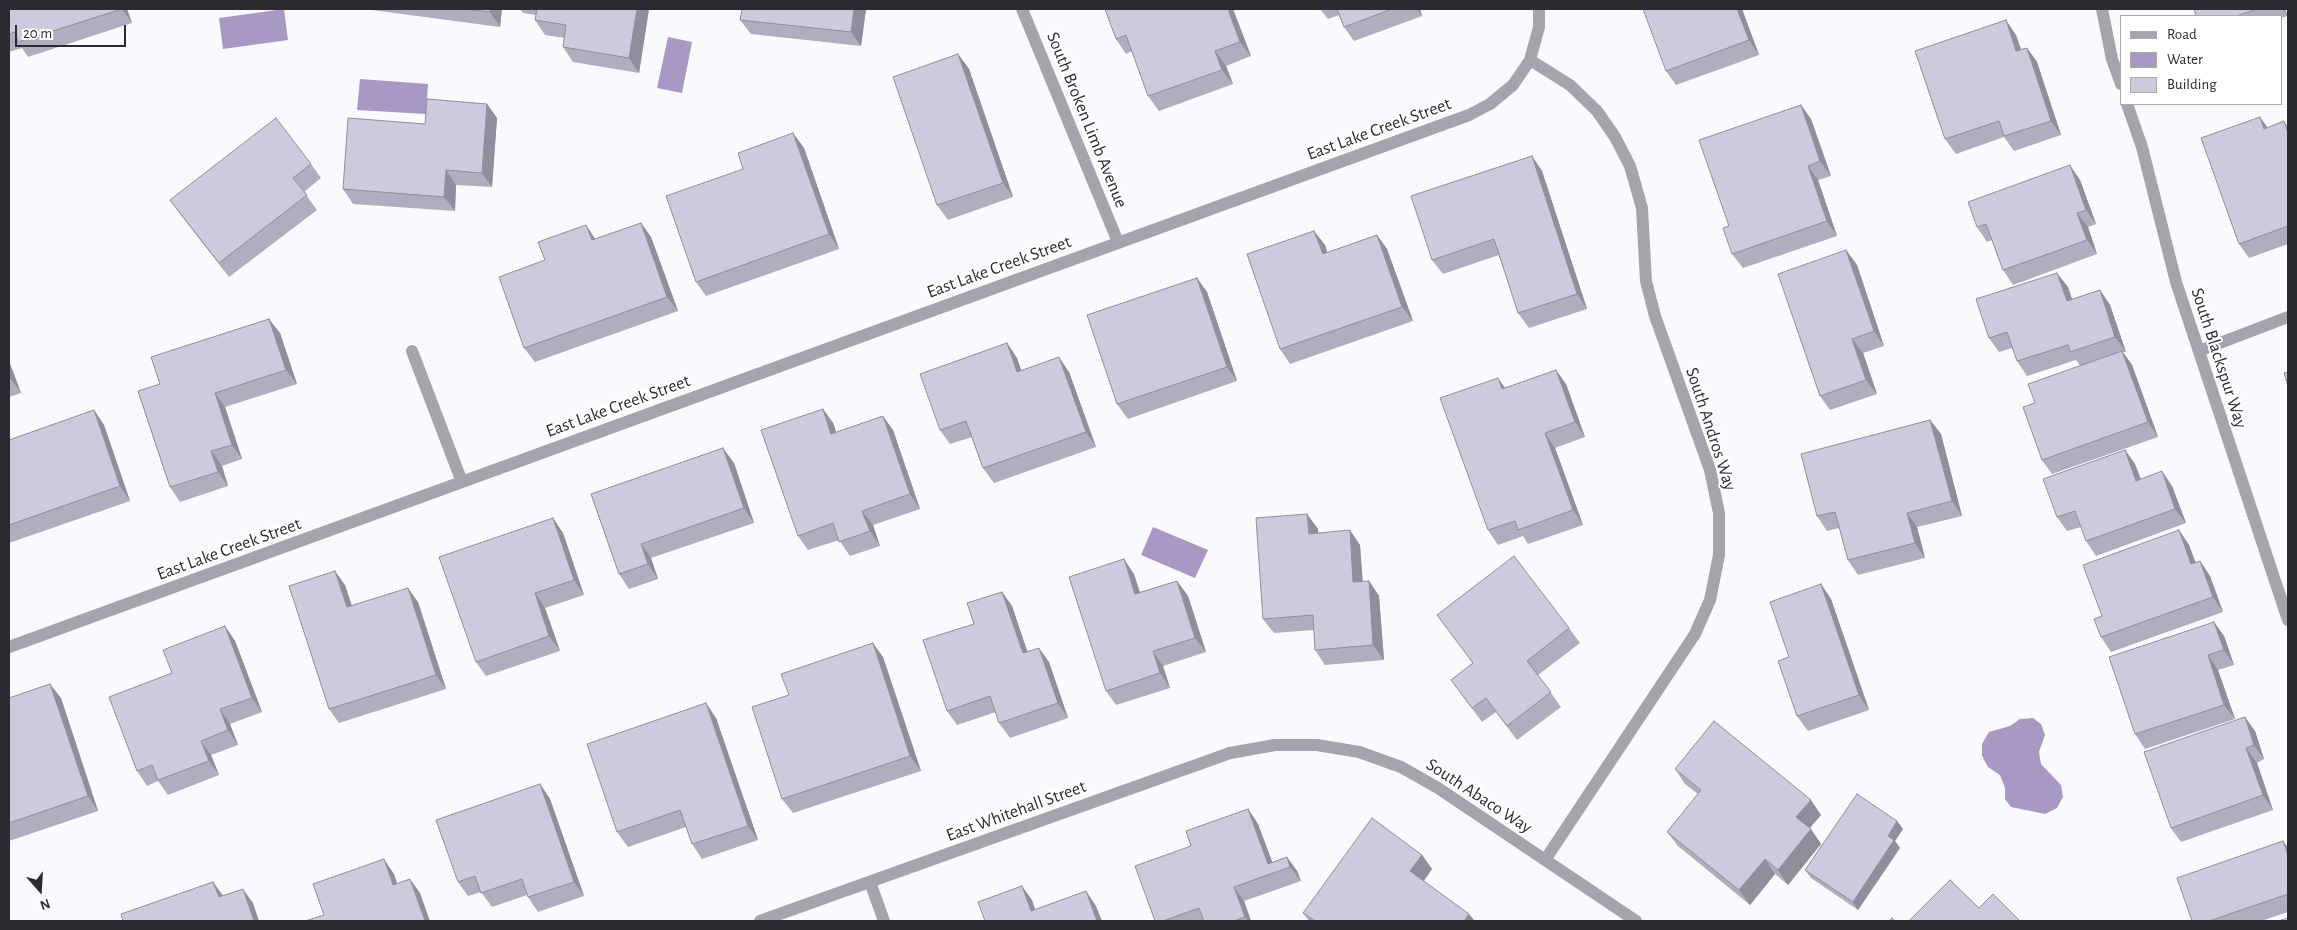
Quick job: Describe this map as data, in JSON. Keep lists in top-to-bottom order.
{
  "streets": {
    "street": [
      "South Broken Limb Avenue",
      "East Lake Creek Street",
      "South Blackspur Way",
      "South Andros Way",
      "South Abaco Way",
      "East Whitehall Street"
    ]
  },
  "crossings": [
    ["South Broken Limb Avenue", "East Lake Creek Street"],
    ["East Lake Creek Street", "South Andros Way"],
    ["South Andros Way", "South Abaco Way"],
    ["South Abaco Way", "East Whitehall Street"]
  ],
  "legend": ["Road", "Water", "Building"],
  "scale_bar": "20 m",
  "north": "bottom"
}
